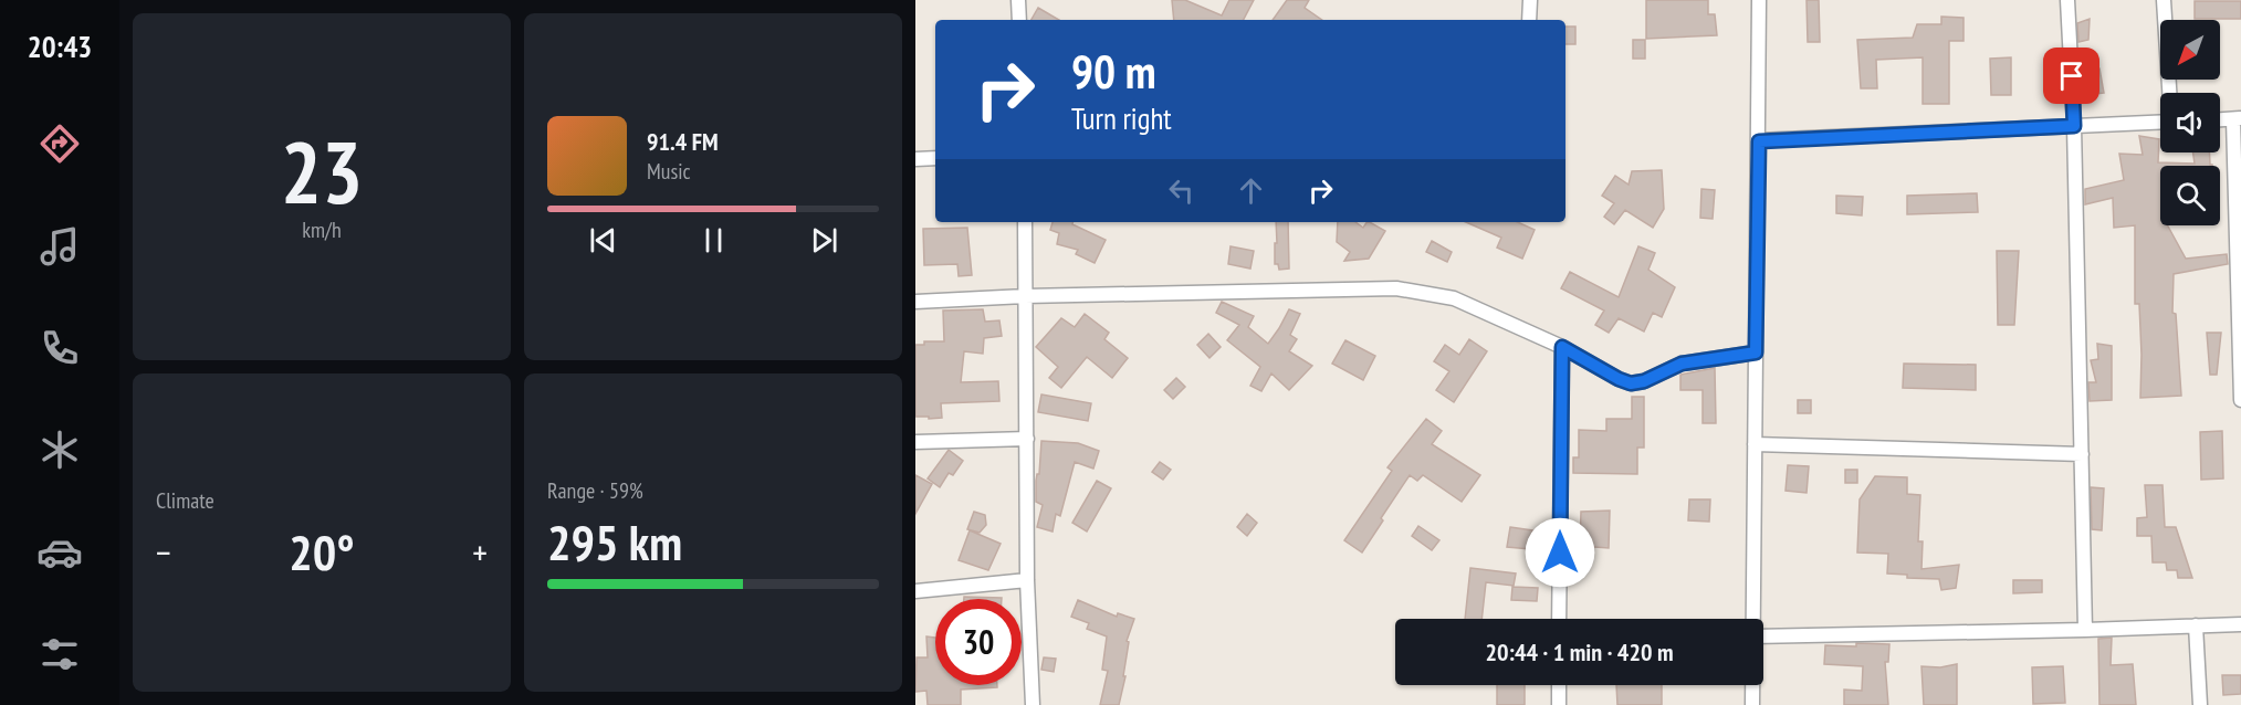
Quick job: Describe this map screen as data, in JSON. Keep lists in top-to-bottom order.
{
  "north": "bottom left",
  "page": {
    "tabs": "20:43",
    "tile": [
      ["23", "km/h"],
      "Climate",
      ["Range · 59%", "295 km"]
    ],
    "turn": ["90 m", "Turn right"],
    "song": ["91.4 FM", "Music"],
    "heat": ["−", "20°", "+"],
    "limit": "30",
    "trip": "20:44 · 1 min · 420 m"
  }
}
